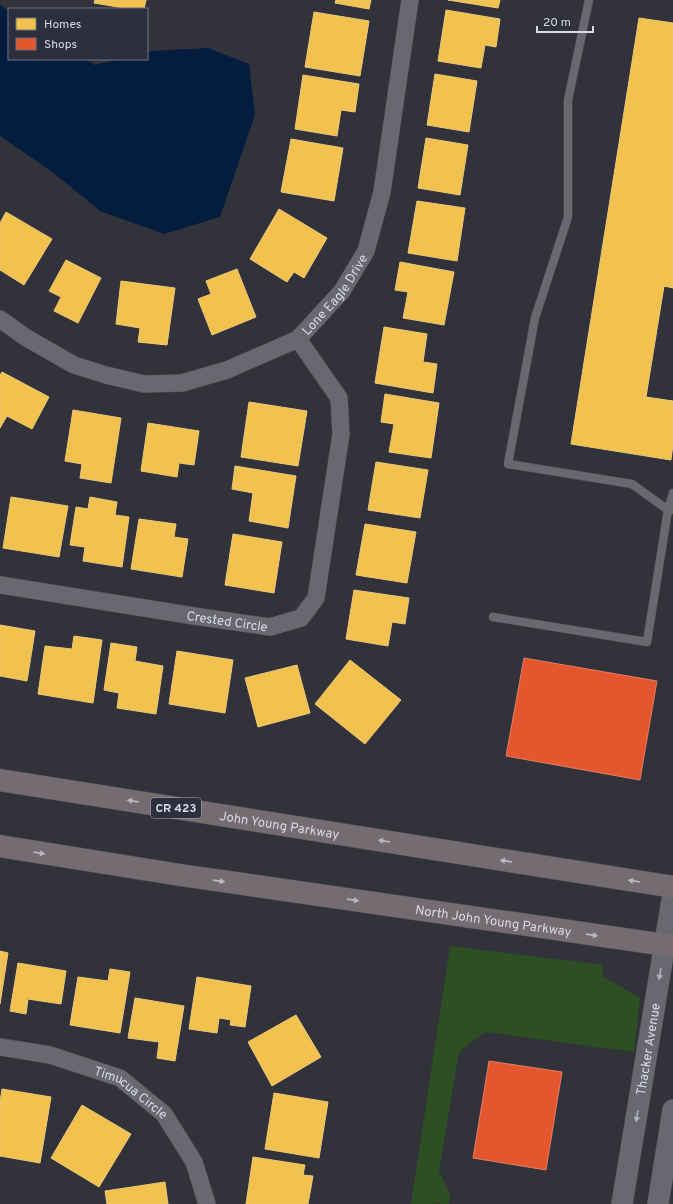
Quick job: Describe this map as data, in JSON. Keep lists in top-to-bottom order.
{
  "streets": {
    "highway": ["CR 423", "John Young Parkway", "North John Young Parkway"],
    "street": [
      "Lone Eagle Drive",
      "Crested Circle",
      "Thacker Avenue",
      "Timucua Circle"
    ]
  },
  "crossings": [
    ["Lone Eagle Drive", "Crested Circle"],
    ["North John Young Parkway", "Thacker Avenue"]
  ],
  "one_way": ["John Young Parkway", "North John Young Parkway"],
  "legend": ["Homes", "Shops"],
  "scale_bar": "20 m"
}
